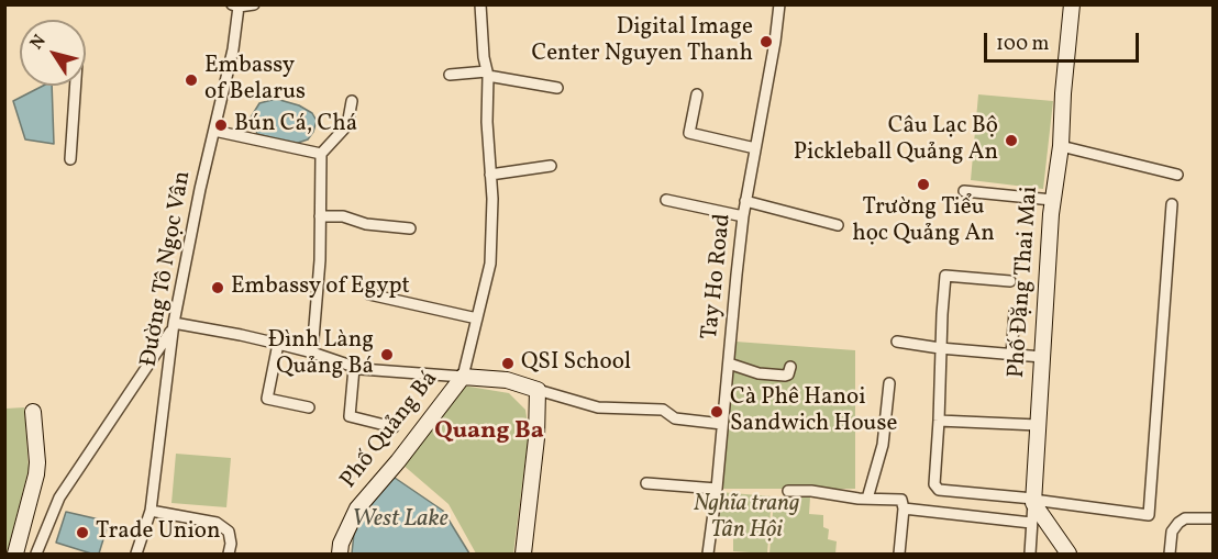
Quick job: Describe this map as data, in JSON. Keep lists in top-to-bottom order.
{
  "streets": {
    "street": [
      "Đường Tô Ngọc Vân",
      "Tay Ho Road",
      "Phố Đặng Thai Mai",
      "Phố Quảng Bá"
    ]
  },
  "districts": ["Quang Ba"],
  "water": ["West Lake"],
  "parks": ["Nghĩa trang Tân Hội"],
  "places": [
    "Digital Image Center Nguyen Thanh",
    "Embassy of Belarus",
    "Bún Cá, Chá",
    "Câu Lạc Bộ Pickleball Quảng An",
    "Trường Tiểu học Quảng An",
    "Embassy of Egypt",
    "Đình Làng Quảng Bá",
    "QSI School",
    "Cà Phê Hanoi Sandwich House",
    "Trade Union"
  ],
  "scale_bar": "100 m",
  "north": "top left"
}
